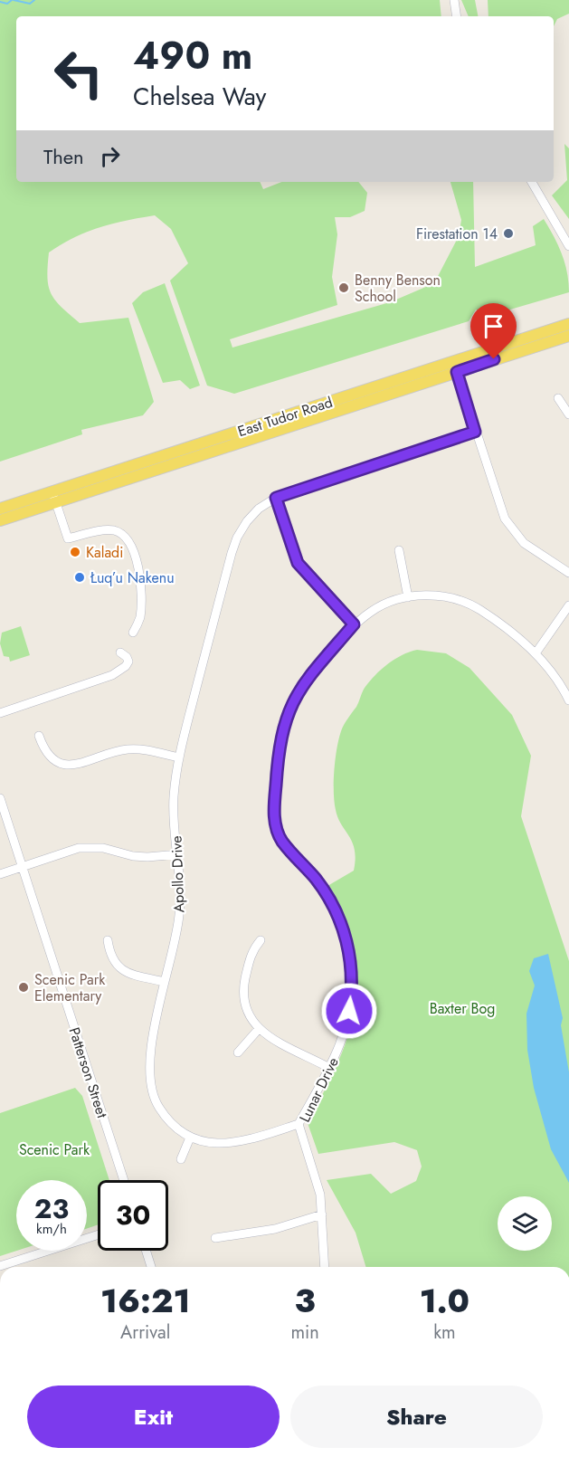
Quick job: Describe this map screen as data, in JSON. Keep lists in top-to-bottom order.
{
  "streets": {
    "main road": ["East Tudor Road"],
    "street": ["Apollo Drive", "Patterson Street", "Lunar Drive"]
  },
  "parks": ["Baxter Bog", "Scenic Park"],
  "places": [
    "Firestation 14",
    "Benny Benson School",
    "Kaladi",
    "Łuq’u Nakenu",
    "Scenic Park Elementary"
  ],
  "page": {
    "turn": ["490 m", "Chelsea Way"],
    "then": "Then",
    "speed": "23 km/h",
    "limit": "30",
    "eta": [
      "16:21",
      "Arrival",
      "3",
      "min",
      "1.0",
      "km"
    ],
    "buttons": ["Exit", "Share"]
  }
}
